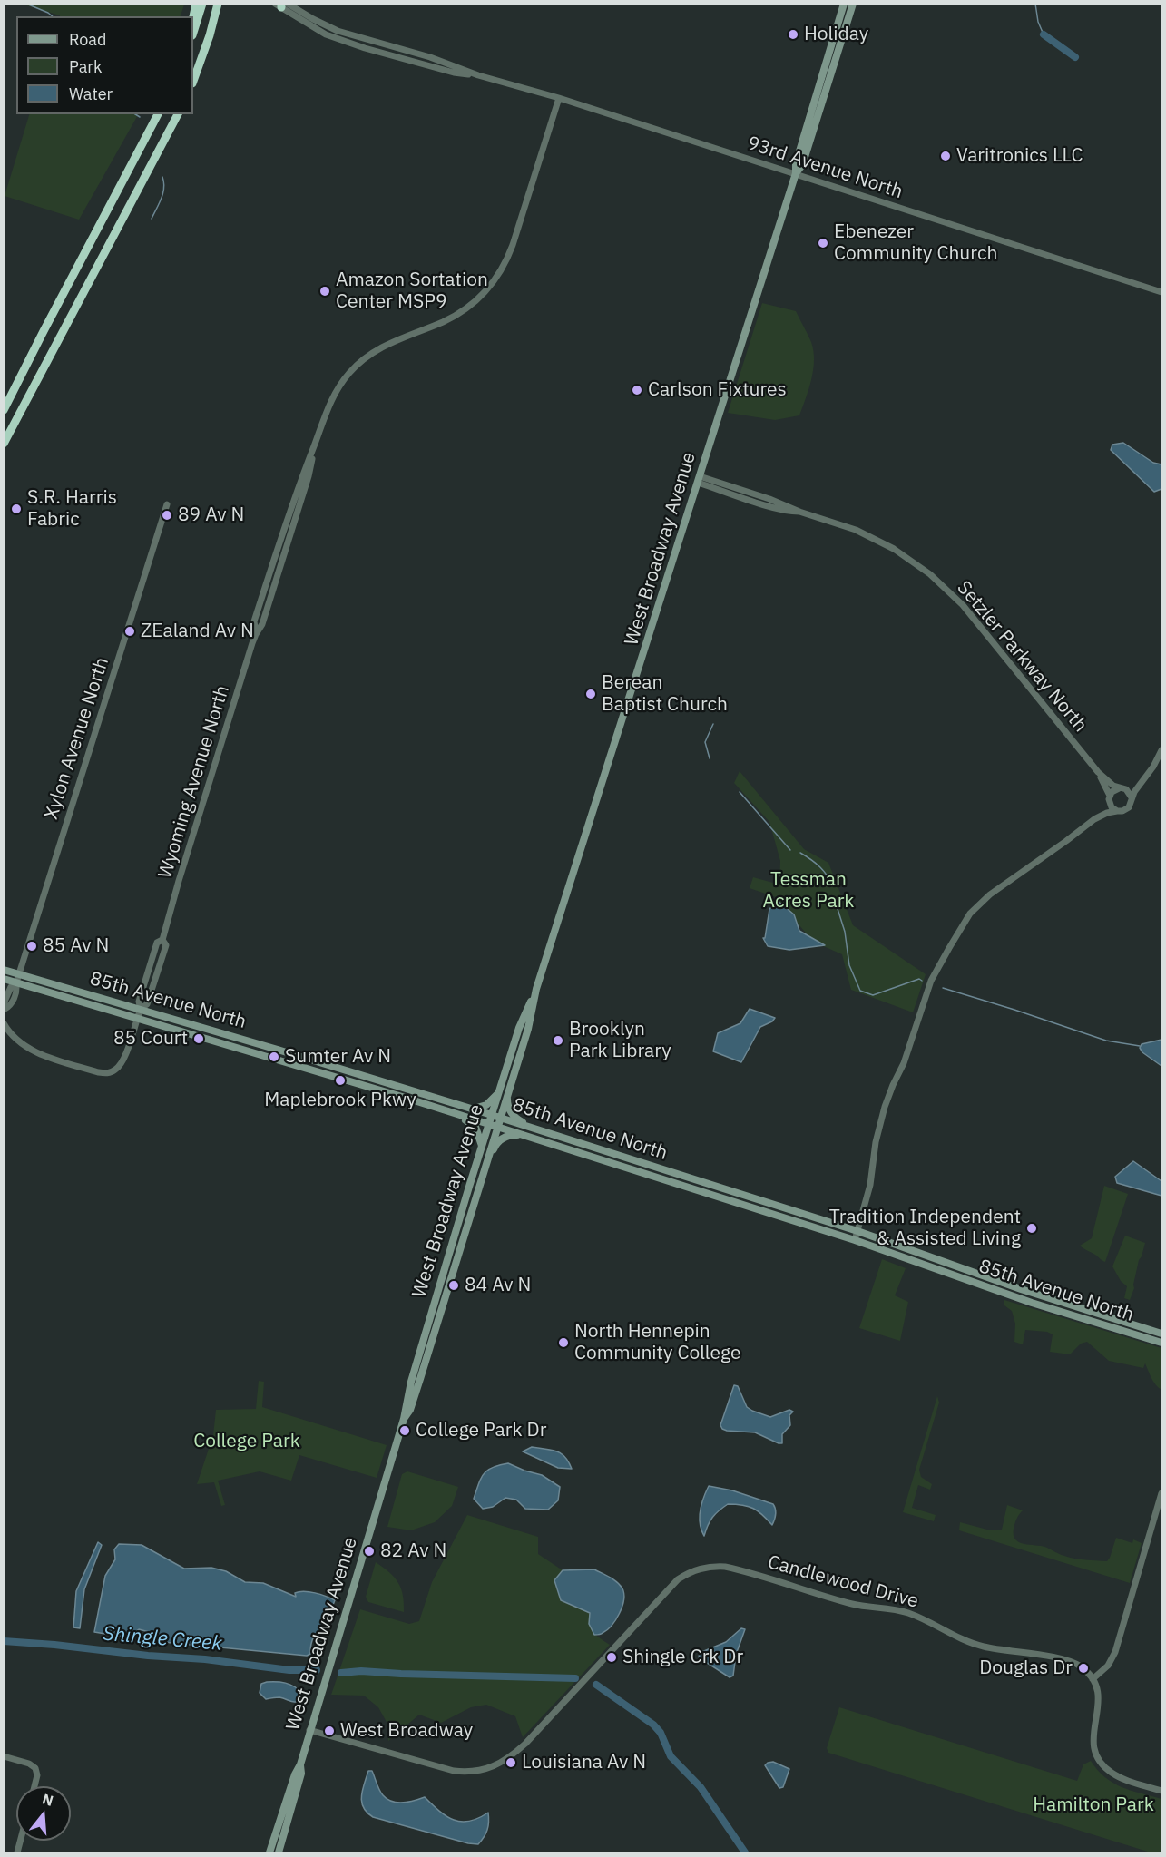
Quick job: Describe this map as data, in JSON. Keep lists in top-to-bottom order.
{
  "streets": {
    "main road": ["West Broadway Avenue", "85th Avenue North"],
    "street": [
      "93rd Avenue North",
      "Setzler Parkway North",
      "Xylon Avenue North",
      "Wyoming Avenue North",
      "Candlewood Drive"
    ]
  },
  "crossings": [
    ["93rd Avenue North", "West Broadway Avenue"],
    ["93rd Avenue North", "Wyoming Avenue North"],
    ["West Broadway Avenue", "Setzler Parkway North"],
    ["West Broadway Avenue", "85th Avenue North"],
    ["West Broadway Avenue", "Candlewood Drive"],
    ["Xylon Avenue North", "85th Avenue North"],
    ["Wyoming Avenue North", "85th Avenue North"]
  ],
  "water": ["Shingle Creek"],
  "parks": ["Tessman Acres Park", "College Park", "Hamilton Park"],
  "places": [
    "Holiday",
    "Varitronics LLC",
    "Ebenezer Community Church",
    "Amazon Sortation Center MSP9",
    "Carlson Fixtures",
    "S.R. Harris Fabric",
    "89 Av N",
    "ZEaland Av N",
    "Berean Baptist Church",
    "85 Av N",
    "85 Court",
    "Brooklyn Park Library",
    "Sumter Av N",
    "Maplebrook Pkwy",
    "Tradition Independent & Assisted Living",
    "84 Av N",
    "North Hennepin Community College",
    "College Park Dr",
    "82 Av N",
    "Shingle Crk Dr",
    "Douglas Dr",
    "West Broadway",
    "Louisiana Av N"
  ],
  "legend": ["Road", "Park", "Water"],
  "north": "top"
}
